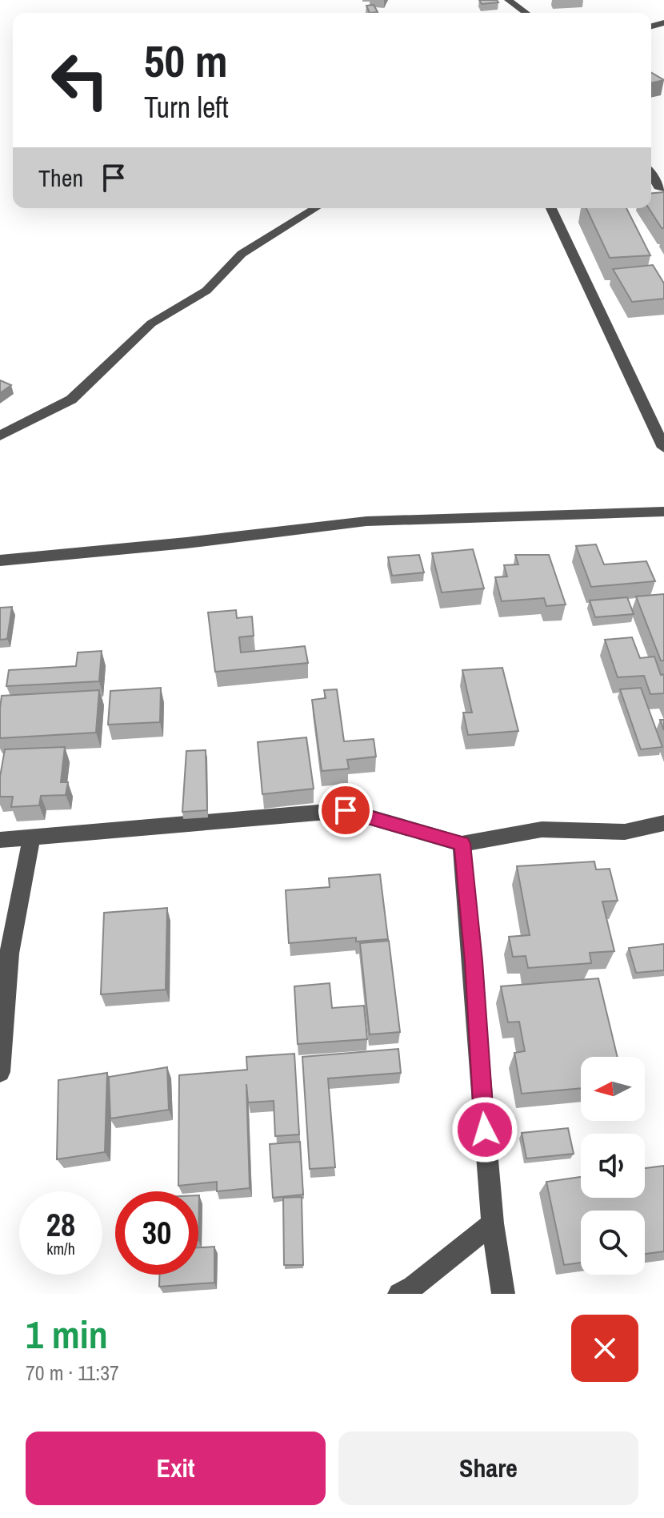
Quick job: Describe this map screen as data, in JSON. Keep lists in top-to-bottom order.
{
  "north": "left",
  "page": {
    "turn": ["50 m", "Turn left"],
    "then": "Then",
    "speed": "28 km/h",
    "limit": "30",
    "heading": ["1 min", "70 m · 11:37"],
    "buttons": ["Exit", "Share"]
  }
}
